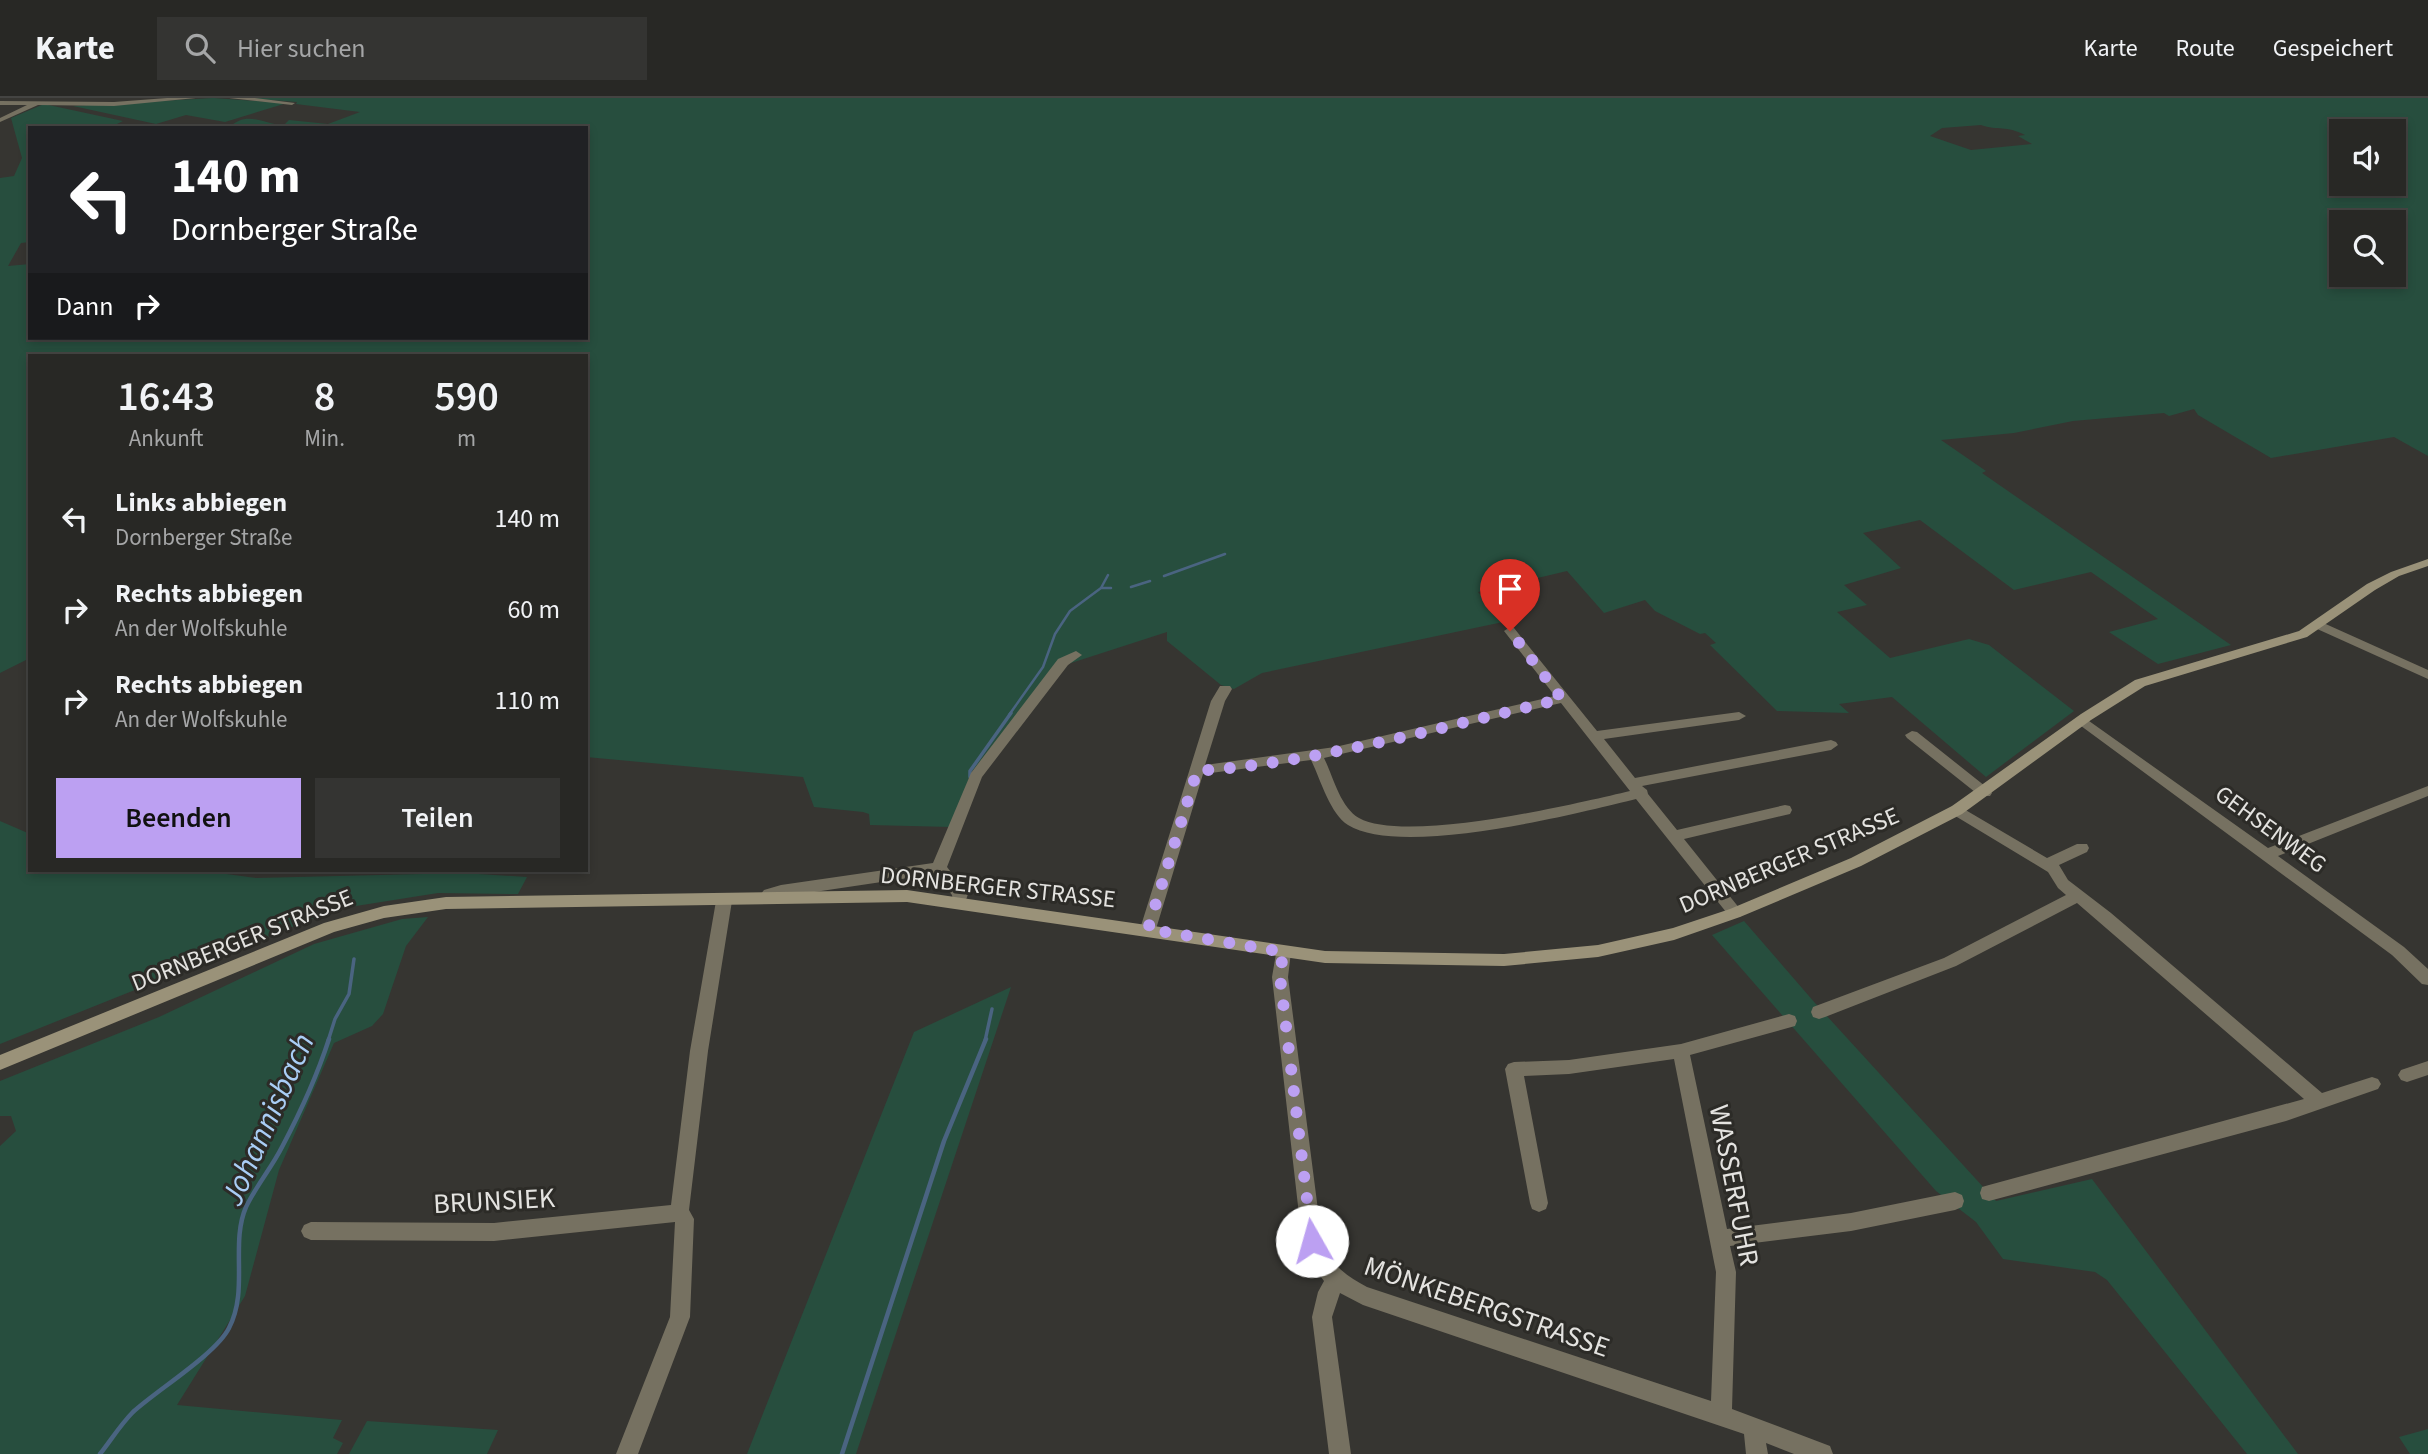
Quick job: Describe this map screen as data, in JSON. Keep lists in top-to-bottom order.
{
  "streets": {
    "main road": ["DORNBERGER STRASSE"],
    "street": [
      "GEHSENWEG",
      "WASSERFUHR",
      "BRUNSIEK",
      "MÖNKEBERGSTRASSE"
    ]
  },
  "crossings": [
    ["GEHSENWEG", "DORNBERGER STRASSE"],
    ["DORNBERGER STRASSE", "MÖNKEBERGSTRASSE"],
    ["WASSERFUHR", "MÖNKEBERGSTRASSE"]
  ],
  "water": ["Johannisbach"],
  "page": {
    "header": "Karte",
    "search": "Hier suchen",
    "nav": ["Karte", "Route", "Gespeichert"],
    "turn": ["140 m", "Dornberger Straße"],
    "then": "Dann",
    "eta": [
      "16:43",
      "Ankunft",
      "8",
      "Min.",
      "590",
      "m"
    ],
    "list": [
      {
        "name": "Links abbiegen",
        "note": "Dornberger Straße",
        "value": "140 m"
      },
      {
        "name": "Rechts abbiegen",
        "note": "An der Wolfskuhle",
        "value": "60 m"
      },
      {
        "name": "Rechts abbiegen",
        "note": "An der Wolfskuhle",
        "value": "110 m"
      }
    ],
    "buttons": ["Beenden", "Teilen"]
  }
}
